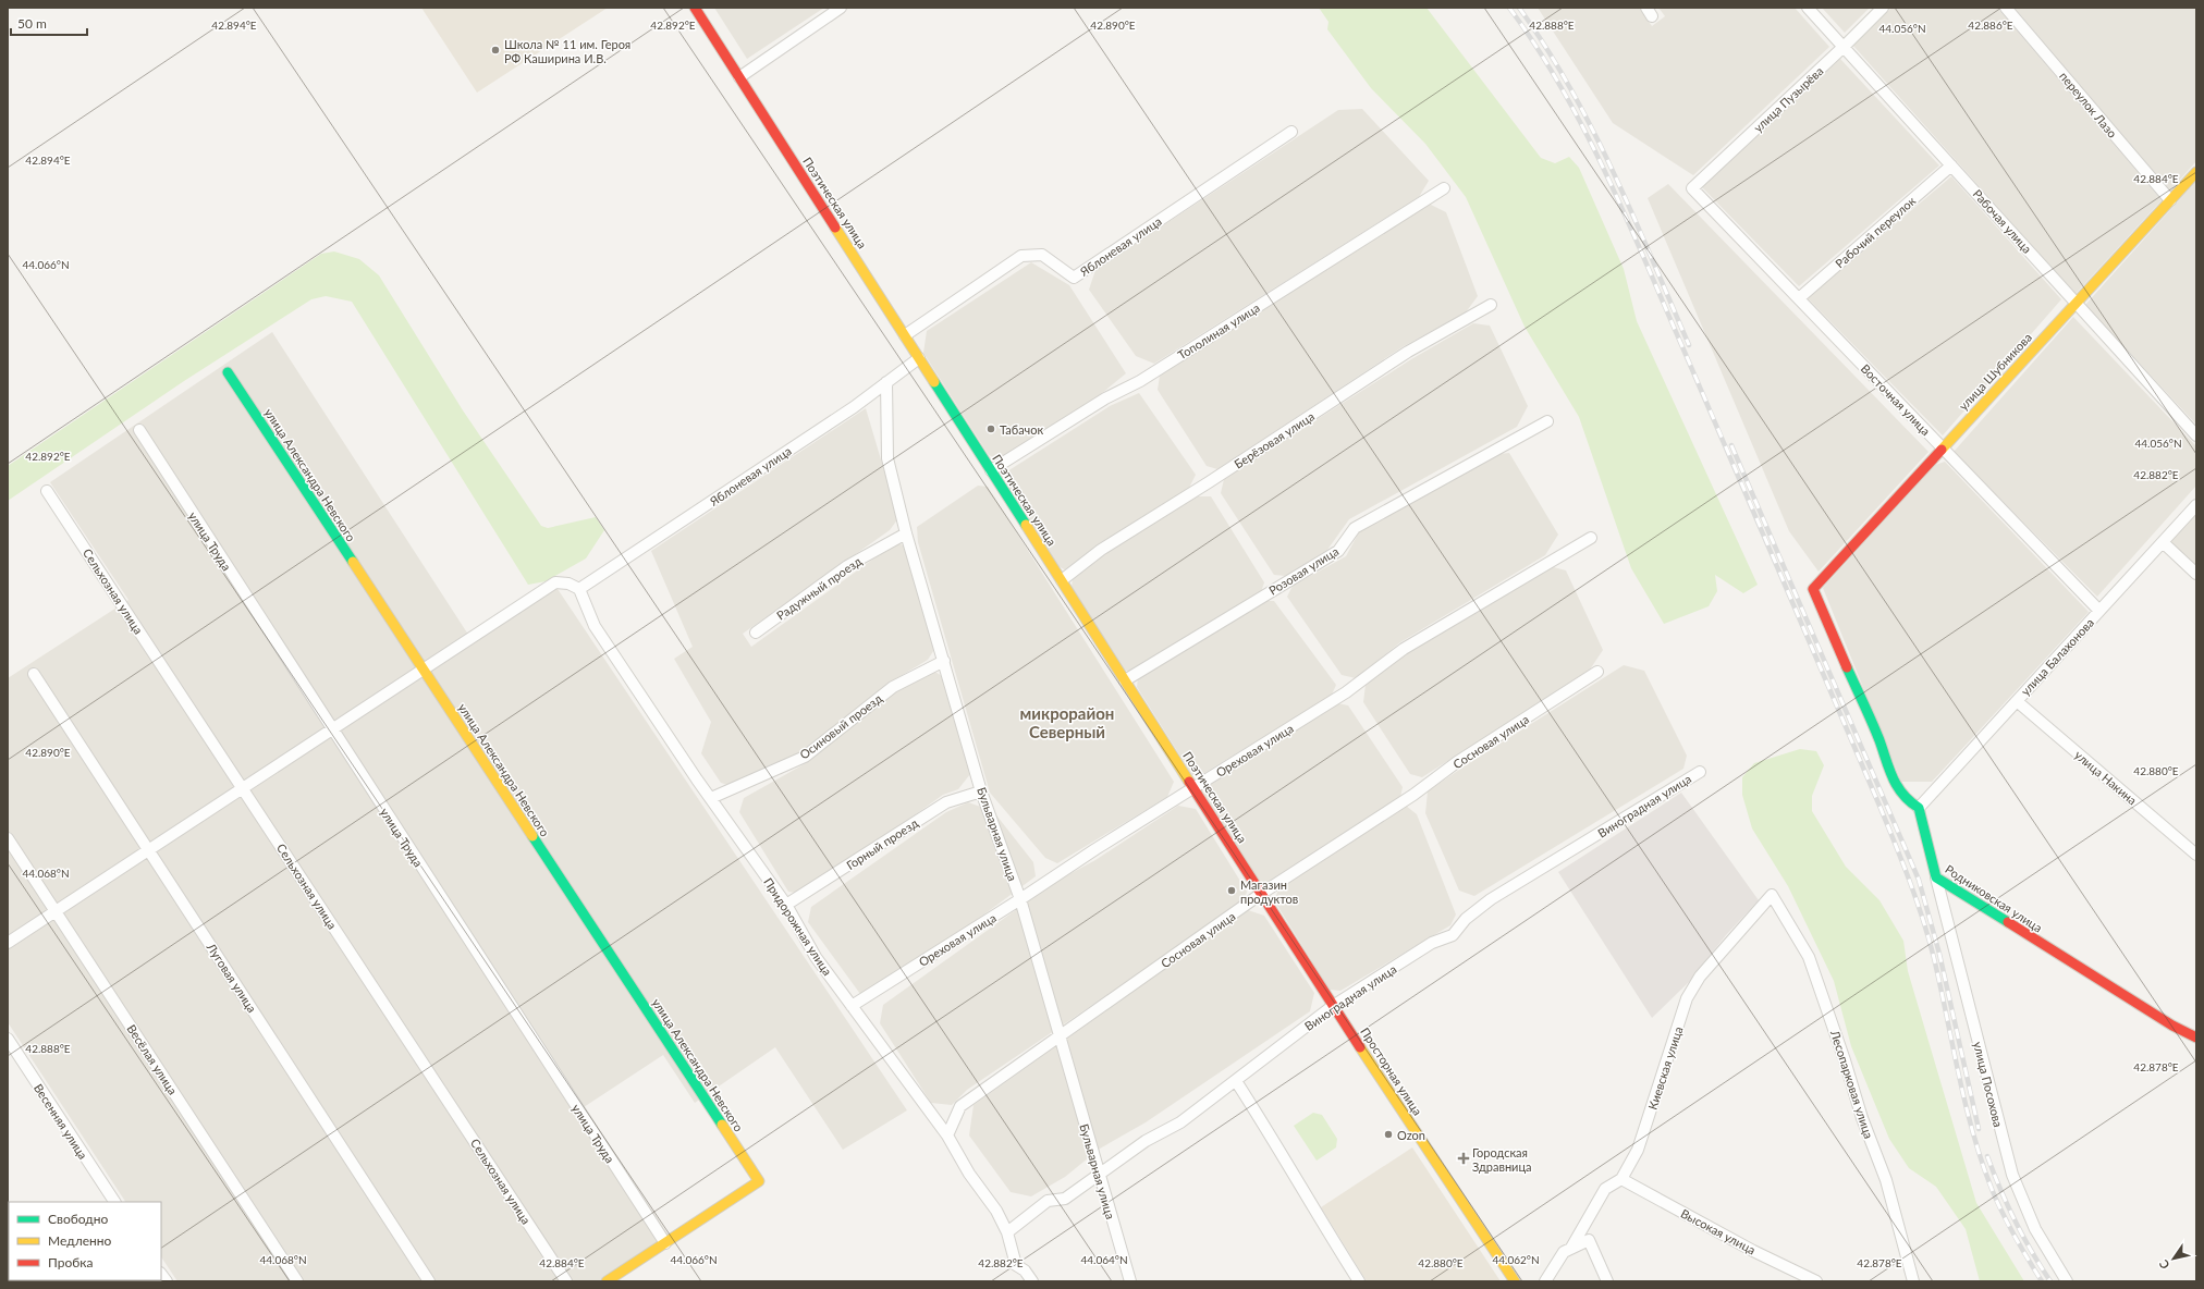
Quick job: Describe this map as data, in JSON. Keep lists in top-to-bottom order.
{
  "streets": {
    "street": [
      "улица Пузырёва",
      "переулок Лазо",
      "Поэтическая улица",
      "Рабочая улица",
      "Рабочий переулок",
      "Яблоневая улица",
      "Тополиная улица",
      "улица Шубникова",
      "Восточная улица",
      "Берёзовая улица",
      "улица Александра Невского",
      "улица Труда",
      "Розовая улица",
      "Радужный проезд",
      "Сельхозная улица",
      "улица Балахонова",
      "Осиновый проезд",
      "Сосновая улица",
      "Ореховая улица",
      "улица Накина",
      "Виноградная улица",
      "Бульварная улица",
      "Горный проезд",
      "Родниковская улица",
      "Придорожная улица",
      "Луговая улица",
      "Весёлая улица",
      "Киевская улица",
      "Просторная улица",
      "Лесопарковая улица",
      "улица Посохова",
      "Весенняя улица",
      "Высокая улица"
    ]
  },
  "crossings": [
    ["улица Пузырёва", "Рабочая улица"],
    ["улица Пузырёва", "Восточная улица"],
    ["переулок Лазо", "улица Шубникова"],
    ["Поэтическая улица", "Яблоневая улица"],
    ["Поэтическая улица", "Тополиная улица"],
    ["Поэтическая улица", "Берёзовая улица"],
    ["Поэтическая улица", "Розовая улица"],
    ["Поэтическая улица", "Сосновая улица"],
    ["Поэтическая улица", "Ореховая улица"],
    ["Поэтическая улица", "Виноградная улица"],
    ["Поэтическая улица", "Просторная улица"],
    ["Рабочая улица", "Рабочий переулок"],
    ["Рабочая улица", "улица Шубникова"],
    ["Рабочий переулок", "Восточная улица"],
    ["Яблоневая улица", "Бульварная улица"],
    ["Яблоневая улица", "Придорожная улица"],
    ["улица Шубникова", "Восточная улица"],
    ["улица Шубникова", "улица Балахонова"],
    ["улица Шубникова", "Родниковская улица"],
    ["Восточная улица", "улица Балахонова"],
    ["улица Александра Невского", "улица Труда"],
    ["Радужный проезд", "Бульварная улица"],
    ["улица Балахонова", "улица Накина"],
    ["улица Балахонова", "Родниковская улица"],
    ["Осиновый проезд", "Бульварная улица"],
    ["Осиновый проезд", "Придорожная улица"],
    ["Сосновая улица", "Бульварная улица"],
    ["Сосновая улица", "Придорожная улица"],
    ["Ореховая улица", "Бульварная улица"],
    ["Ореховая улица", "Придорожная улица"],
    ["Виноградная улица", "Бульварная улица"],
    ["Виноградная улица", "Придорожная улица"],
    ["Виноградная улица", "Просторная улица"],
    ["Бульварная улица", "Горный проезд"],
    ["Горный проезд", "Придорожная улица"],
    ["Родниковская улица", "улица Посохова"],
    ["Киевская улица", "Лесопарковая улица"],
    ["Киевская улица", "Высокая улица"]
  ],
  "districts": ["микрорайон Северный"],
  "places": {
    "other": [
      "Школа № 11 им. Героя РФ Каширина И.В.",
      "Табачок",
      "Магазин продуктов",
      "Ozon"
    ],
    "health": ["Городская Здравница"]
  },
  "legend": ["Свободно", "Медленно", "Пробка"],
  "scale_bar": "50 m",
  "north": "bottom left",
  "coordinates": [
    "42.894°E",
    "42.892°E",
    "42.890°E",
    "42.888°E",
    "42.886°E",
    "44.056°N",
    "42.884°E",
    "44.066°N",
    "42.882°E",
    "42.880°E",
    "44.068°N",
    "42.878°E",
    "44.064°N",
    "44.062°N"
  ]
}
